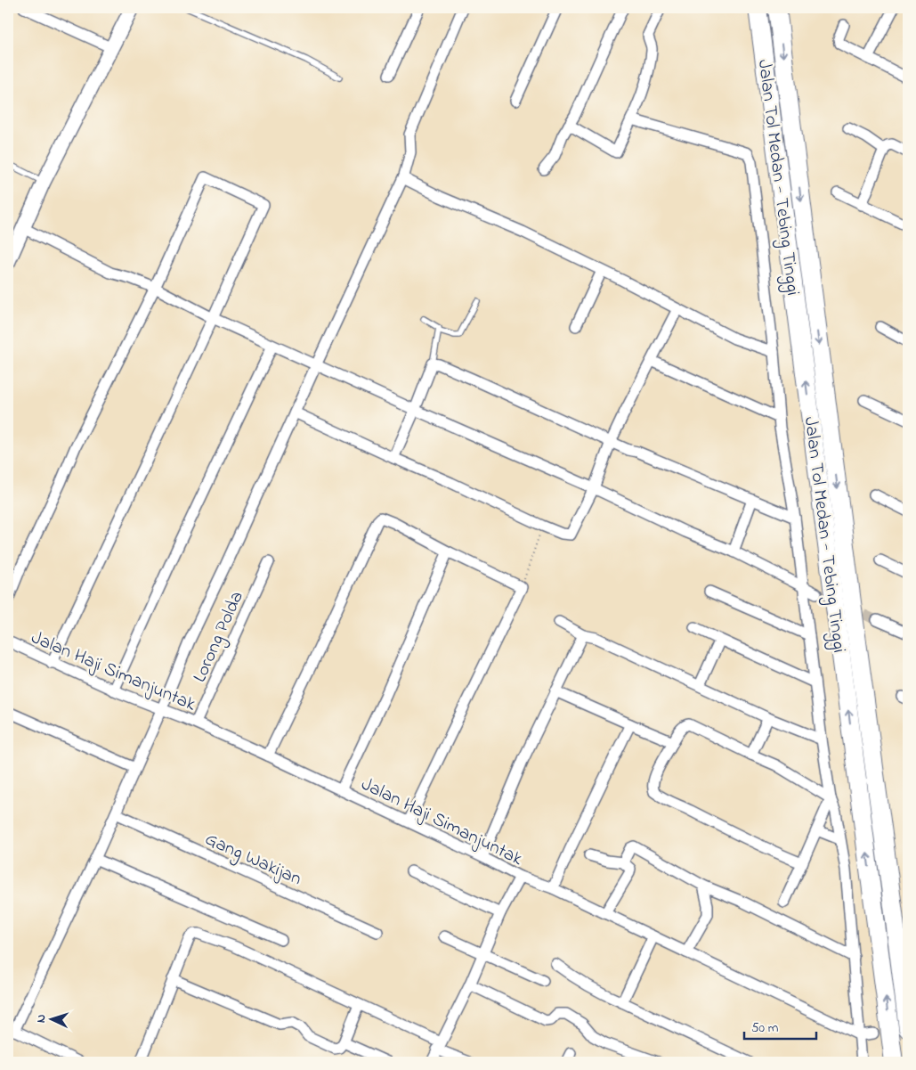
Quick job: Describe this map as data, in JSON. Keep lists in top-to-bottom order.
{
  "streets": {
    "highway": ["Jalan Tol Medan - Tebing Tinggi"],
    "street": ["Lorong Polda", "Jalan Haji Simanjuntak", "Gang Wakijan"]
  },
  "crossings": [
    ["Lorong Polda", "Jalan Haji Simanjuntak"]
  ],
  "scale_bar": "50 m",
  "north": "left"
}
